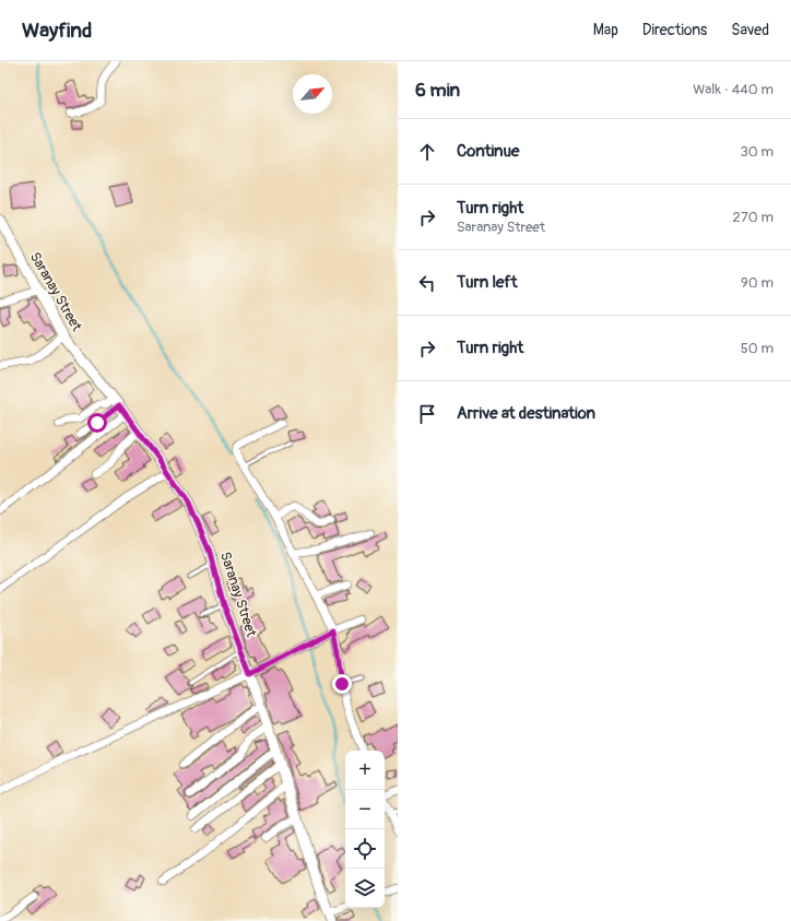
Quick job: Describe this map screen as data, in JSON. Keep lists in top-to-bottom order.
{
  "streets": {
    "street": ["Saranay Street"]
  },
  "north": "top right",
  "page": {
    "header": "Wayfind",
    "nav": ["Map", "Directions", "Saved"],
    "heading": ["6 min", "Walk · 440 m"],
    "list": [
      ["Continue", "30 m"],
      ["Turn right", "Saranay Street", "270 m"],
      ["Turn left", "90 m"],
      ["Turn right", "50 m"],
      "Arrive at destination"
    ],
    "map_buttons": ["+", "−"]
  }
}
